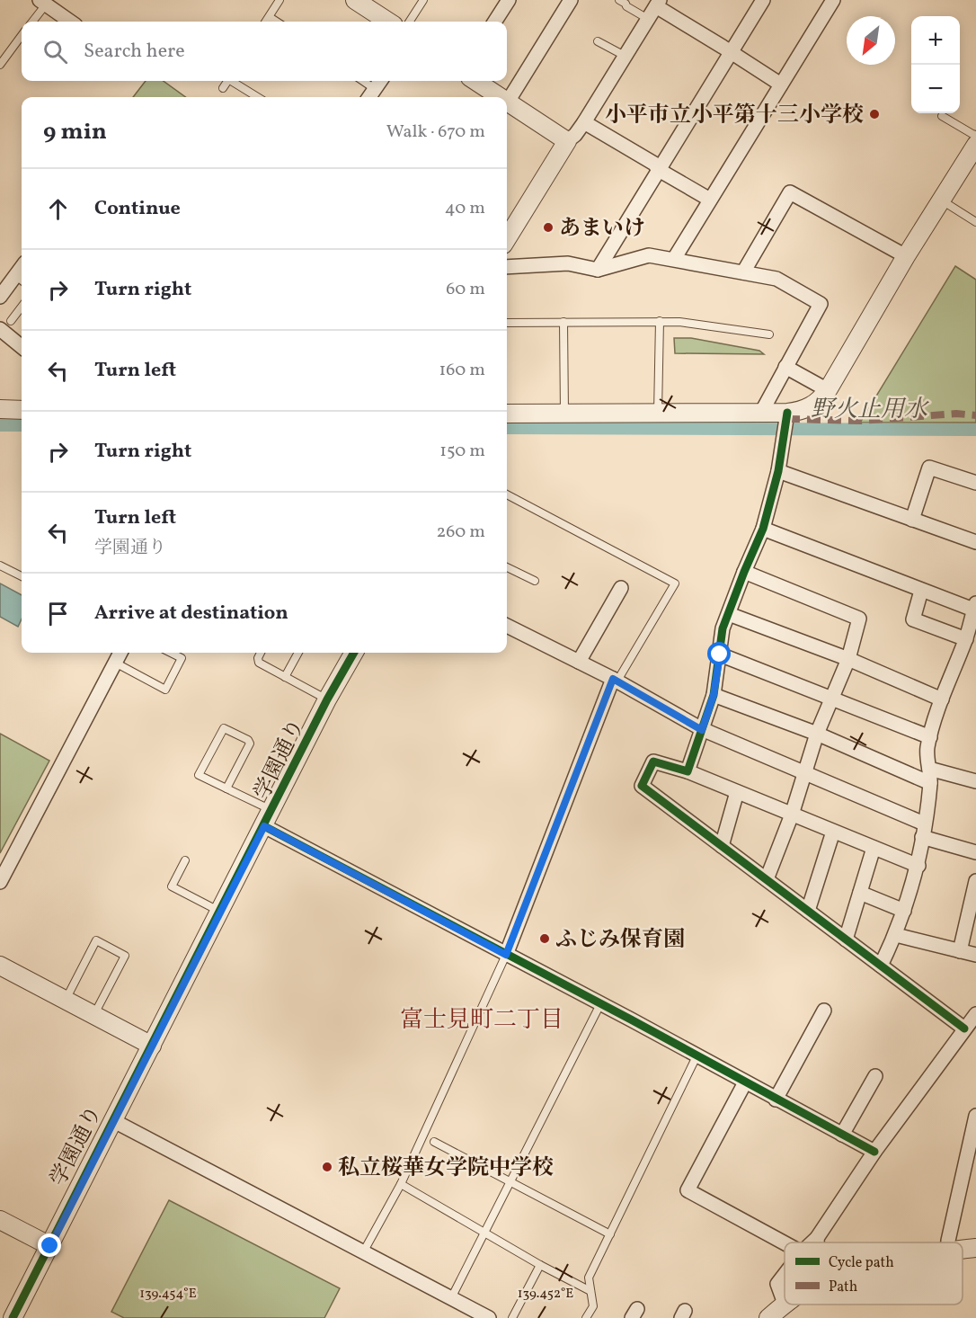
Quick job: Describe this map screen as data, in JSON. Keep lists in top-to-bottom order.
{
  "streets": {
    "street": ["学園通り"]
  },
  "districts": ["富士見町二丁目"],
  "water": ["野火止用水"],
  "places": [
    "小平市立小平第十三小学校",
    "あまいけ",
    "ふじみ保育園",
    "私立桜華女学院中学校"
  ],
  "legend": ["Cycle path", "Path"],
  "north": "bottom left",
  "page": {
    "map_buttons": ["+", "−"],
    "search": "Search here",
    "heading": ["9 min", "Walk · 670 m"],
    "list": [
      ["Continue", "40 m"],
      ["Turn right", "60 m"],
      ["Turn left", "160 m"],
      ["Turn right", "150 m"],
      ["Turn left", "学園通り", "260 m"],
      "Arrive at destination"
    ]
  },
  "coordinates": ["139.454°E", "139.452°E"]
}
